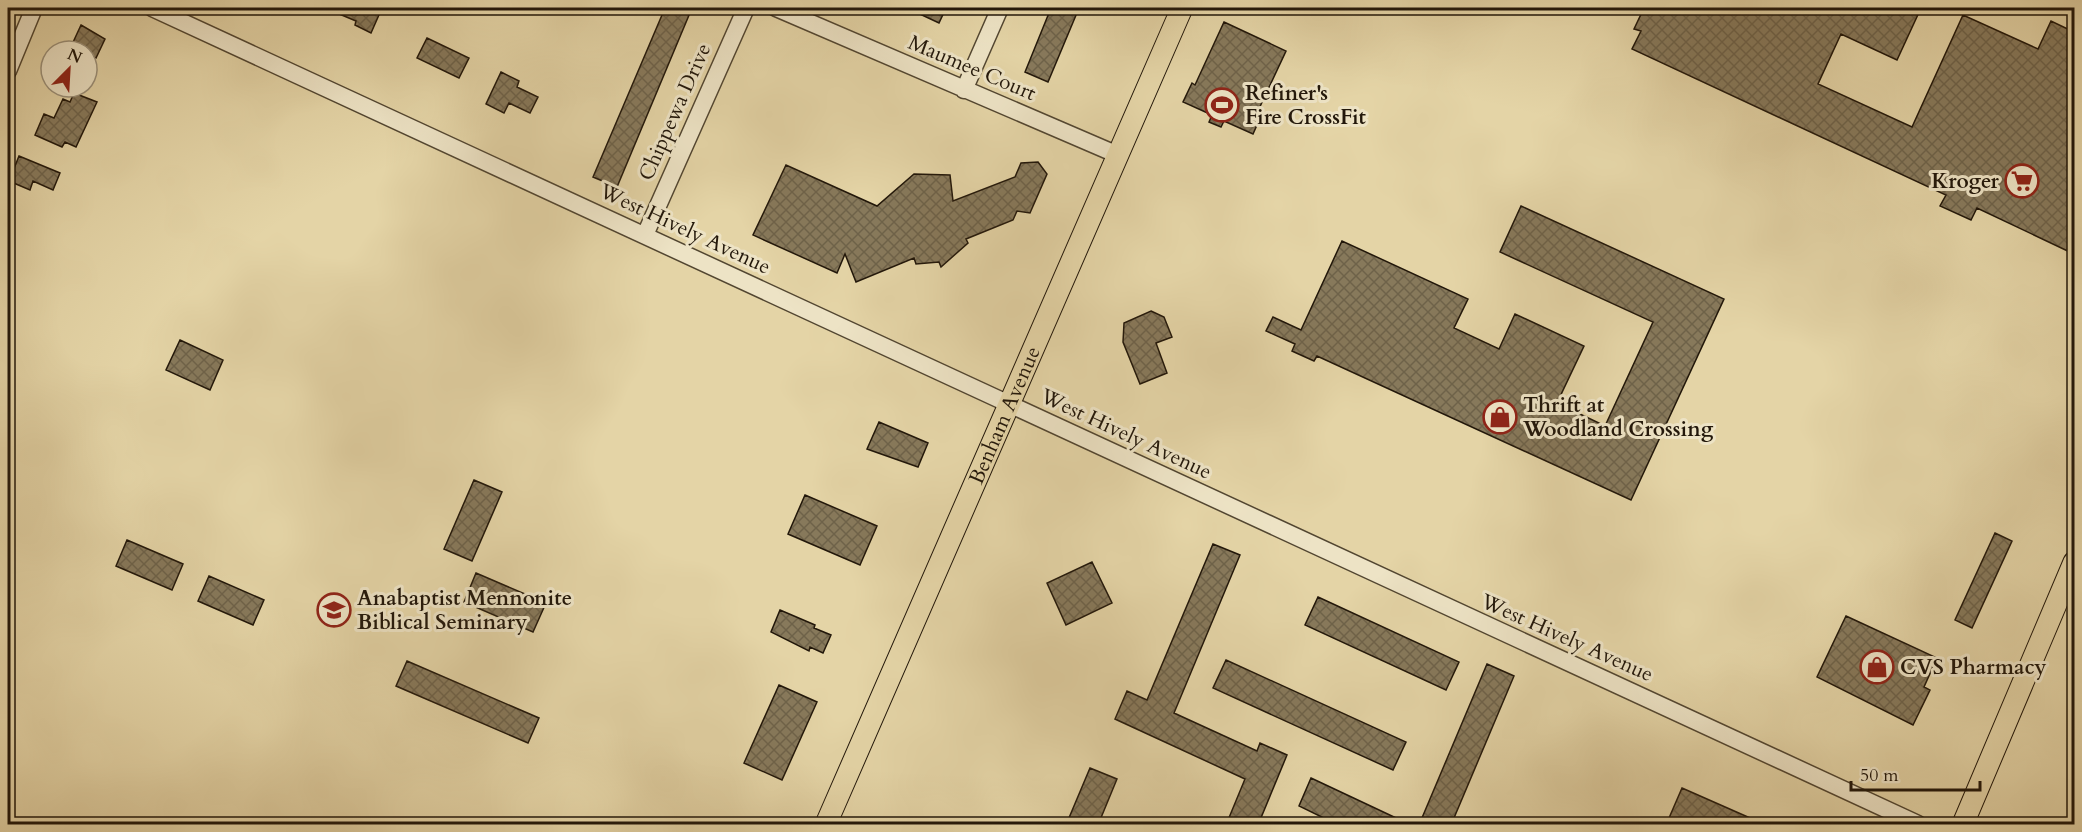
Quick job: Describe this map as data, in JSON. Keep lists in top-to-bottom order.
{
  "streets": {
    "main road": ["Benham Avenue"],
    "street": ["Maumee Court", "Chippewa Drive", "West Hively Avenue"]
  },
  "crossings": [
    ["Maumee Court", "Benham Avenue"],
    ["Chippewa Drive", "West Hively Avenue"],
    ["West Hively Avenue", "Benham Avenue"]
  ],
  "places": {
    "sports": ["Refiner's Fire CrossFit"],
    "supermarket": ["Kroger"],
    "shop": ["Thrift at Woodland Crossing", "CVS Pharmacy"],
    "school or university": ["Anabaptist Mennonite Biblical Seminary"]
  },
  "scale_bar": "50 m",
  "north": "top right"
}
